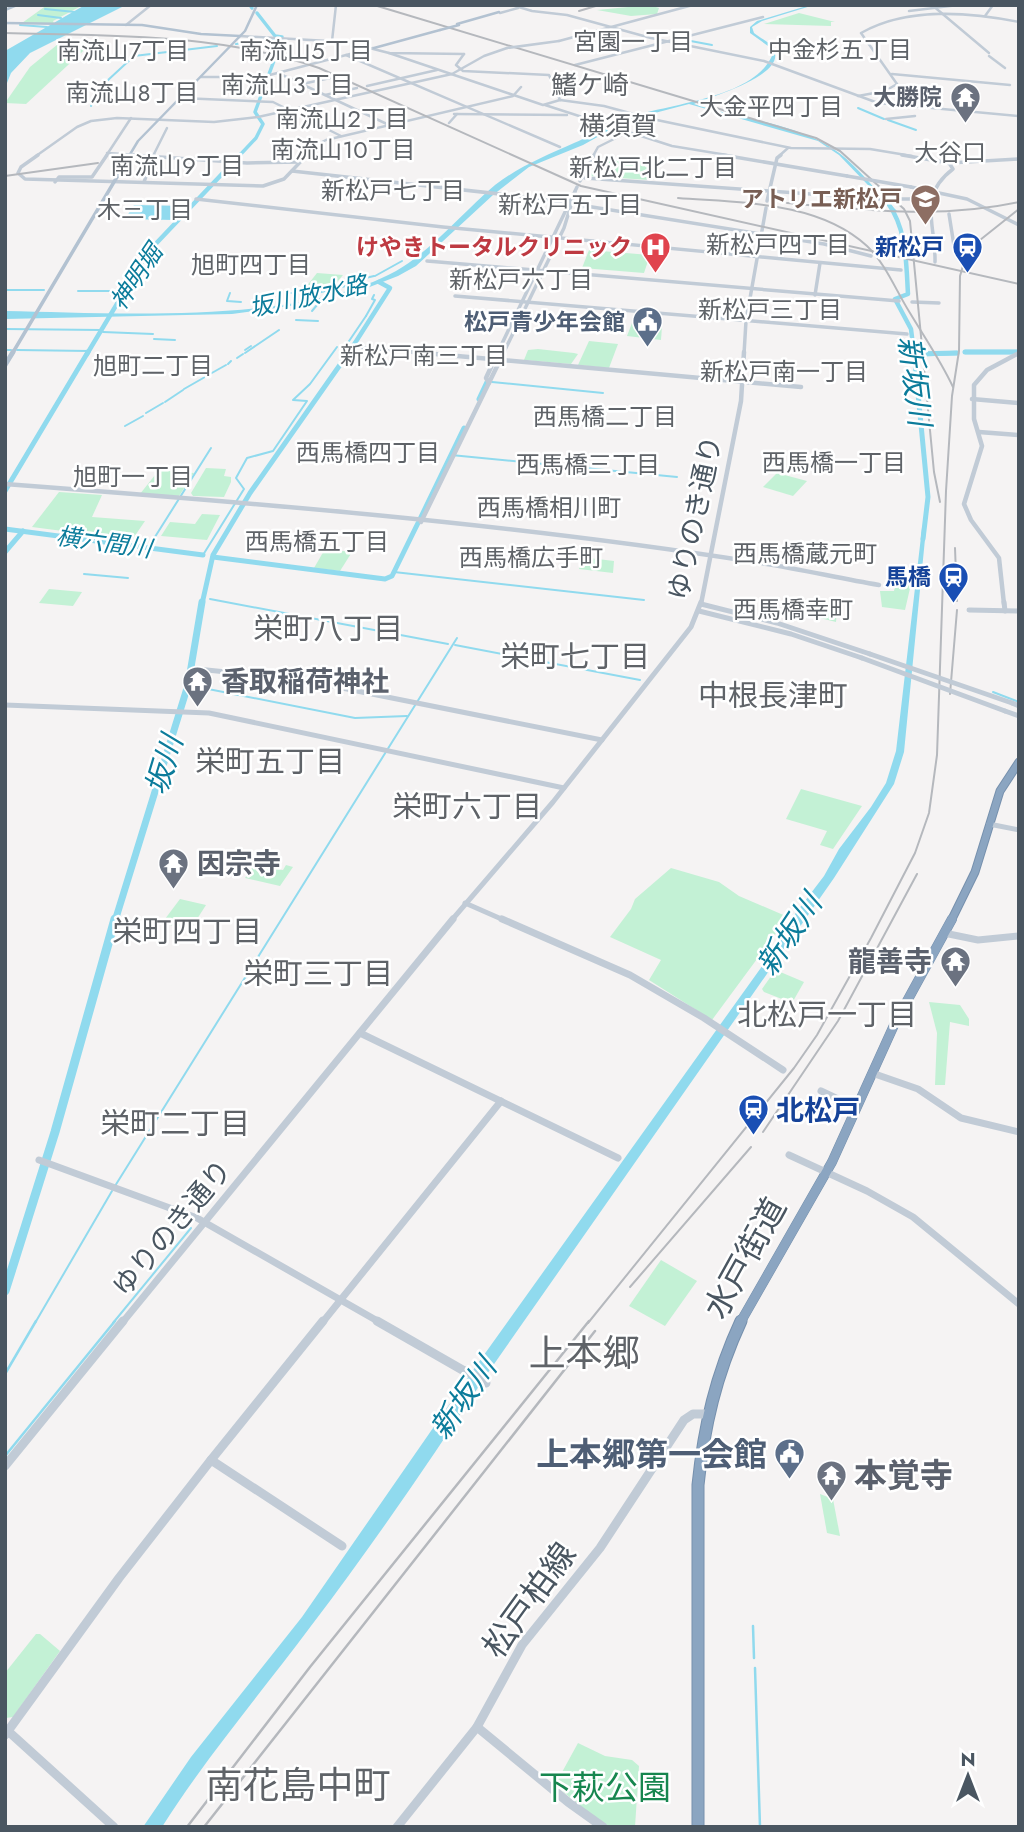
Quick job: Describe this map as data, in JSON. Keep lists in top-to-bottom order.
{
  "streets": {
    "highway": ["水戸街道"],
    "street": ["ゆりのき通り", "松戸柏線"]
  },
  "crossings": [
    ["水戸街道", "松戸柏線"]
  ],
  "districts": [
    "宮園一丁目",
    "中金杉五丁目",
    "南流山7丁目",
    "南流山5丁目",
    "南流山3丁目",
    "鰭ケ崎",
    "南流山8丁目",
    "大金平四丁目",
    "南流山2丁目",
    "横須賀",
    "南流山10丁目",
    "大谷口",
    "南流山9丁目",
    "新松戸北二丁目",
    "新松戸七丁目",
    "新松戸五丁目",
    "木三丁目",
    "新松戸四丁目",
    "旭町四丁目",
    "新松戸六丁目",
    "新松戸三丁目",
    "新松戸南三丁目",
    "旭町二丁目",
    "新松戸南一丁目",
    "西馬橋二丁目",
    "西馬橋四丁目",
    "西馬橋一丁目",
    "西馬橋三丁目",
    "旭町一丁目",
    "西馬橋相川町",
    "西馬橋五丁目",
    "西馬橋蔵元町",
    "西馬橋広手町",
    "西馬橋幸町",
    "栄町八丁目",
    "栄町七丁目",
    "中根長津町",
    "栄町五丁目",
    "栄町六丁目",
    "栄町四丁目",
    "栄町三丁目",
    "北松戸一丁目",
    "栄町二丁目",
    "上本郷",
    "南花島中町"
  ],
  "water": [
    "神明堀",
    "坂川放水路",
    "新坂川",
    "横六間川",
    "坂川"
  ],
  "parks": ["下萩公園"],
  "places": {
    "temple": [
      "大勝院",
      "香取稲荷神社",
      "因宗寺",
      "龍善寺",
      "本覚寺"
    ],
    "school or university": ["アトリエ新松戸"],
    "hospital": ["けやきトータルクリニック"],
    "station": ["新松戸", "馬橋", "北松戸"],
    "public building": ["松戸青少年会館", "上本郷第一会館"]
  },
  "north": "top"
}
